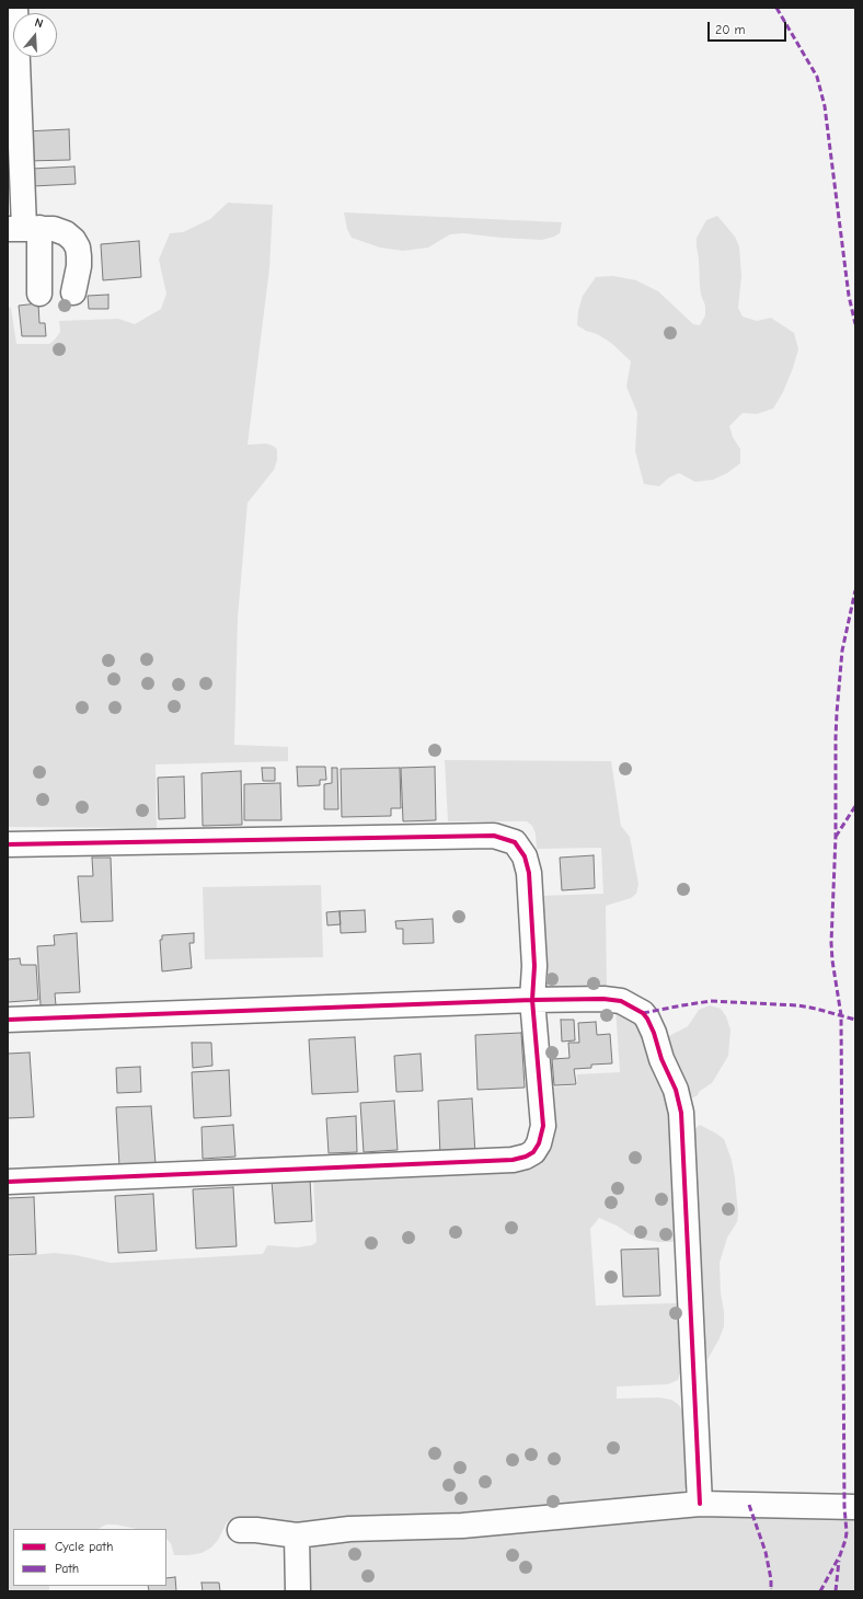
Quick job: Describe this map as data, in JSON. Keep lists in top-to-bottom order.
{
  "legend": ["Cycle path", "Path"],
  "scale_bar": "20 m",
  "north": "top"
}
